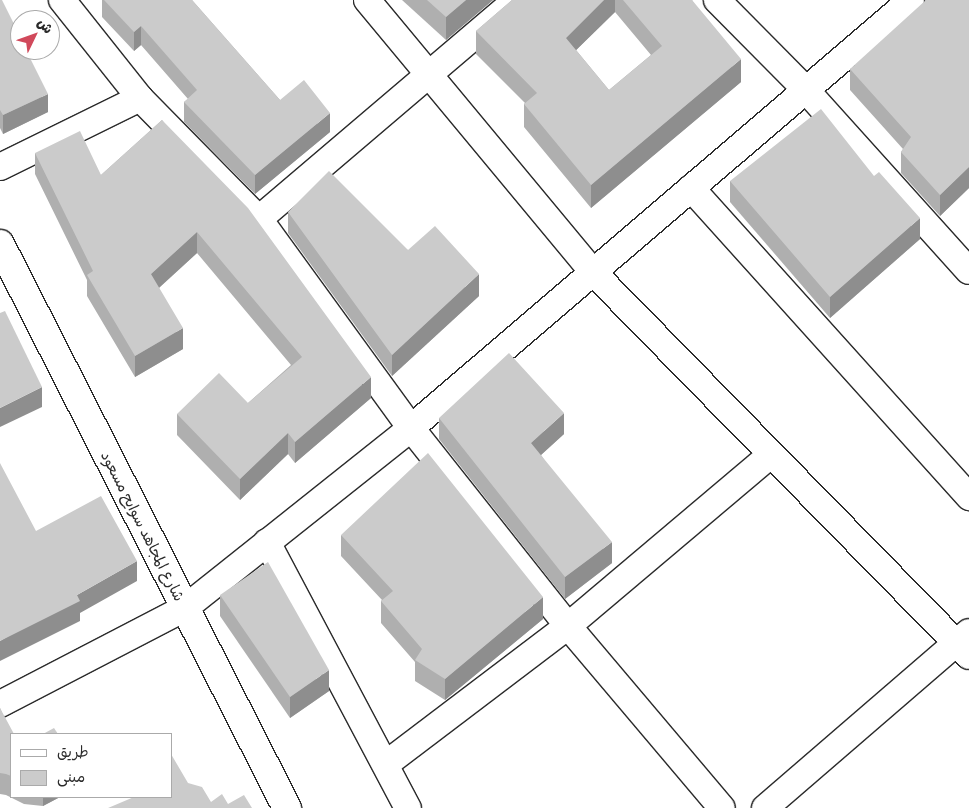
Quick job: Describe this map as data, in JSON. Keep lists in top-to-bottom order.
{
  "streets": {
    "street": ["شارع المجاهد سوايح مسعود"]
  },
  "legend": ["طريق", "مبنى"],
  "north": "top right"
}
